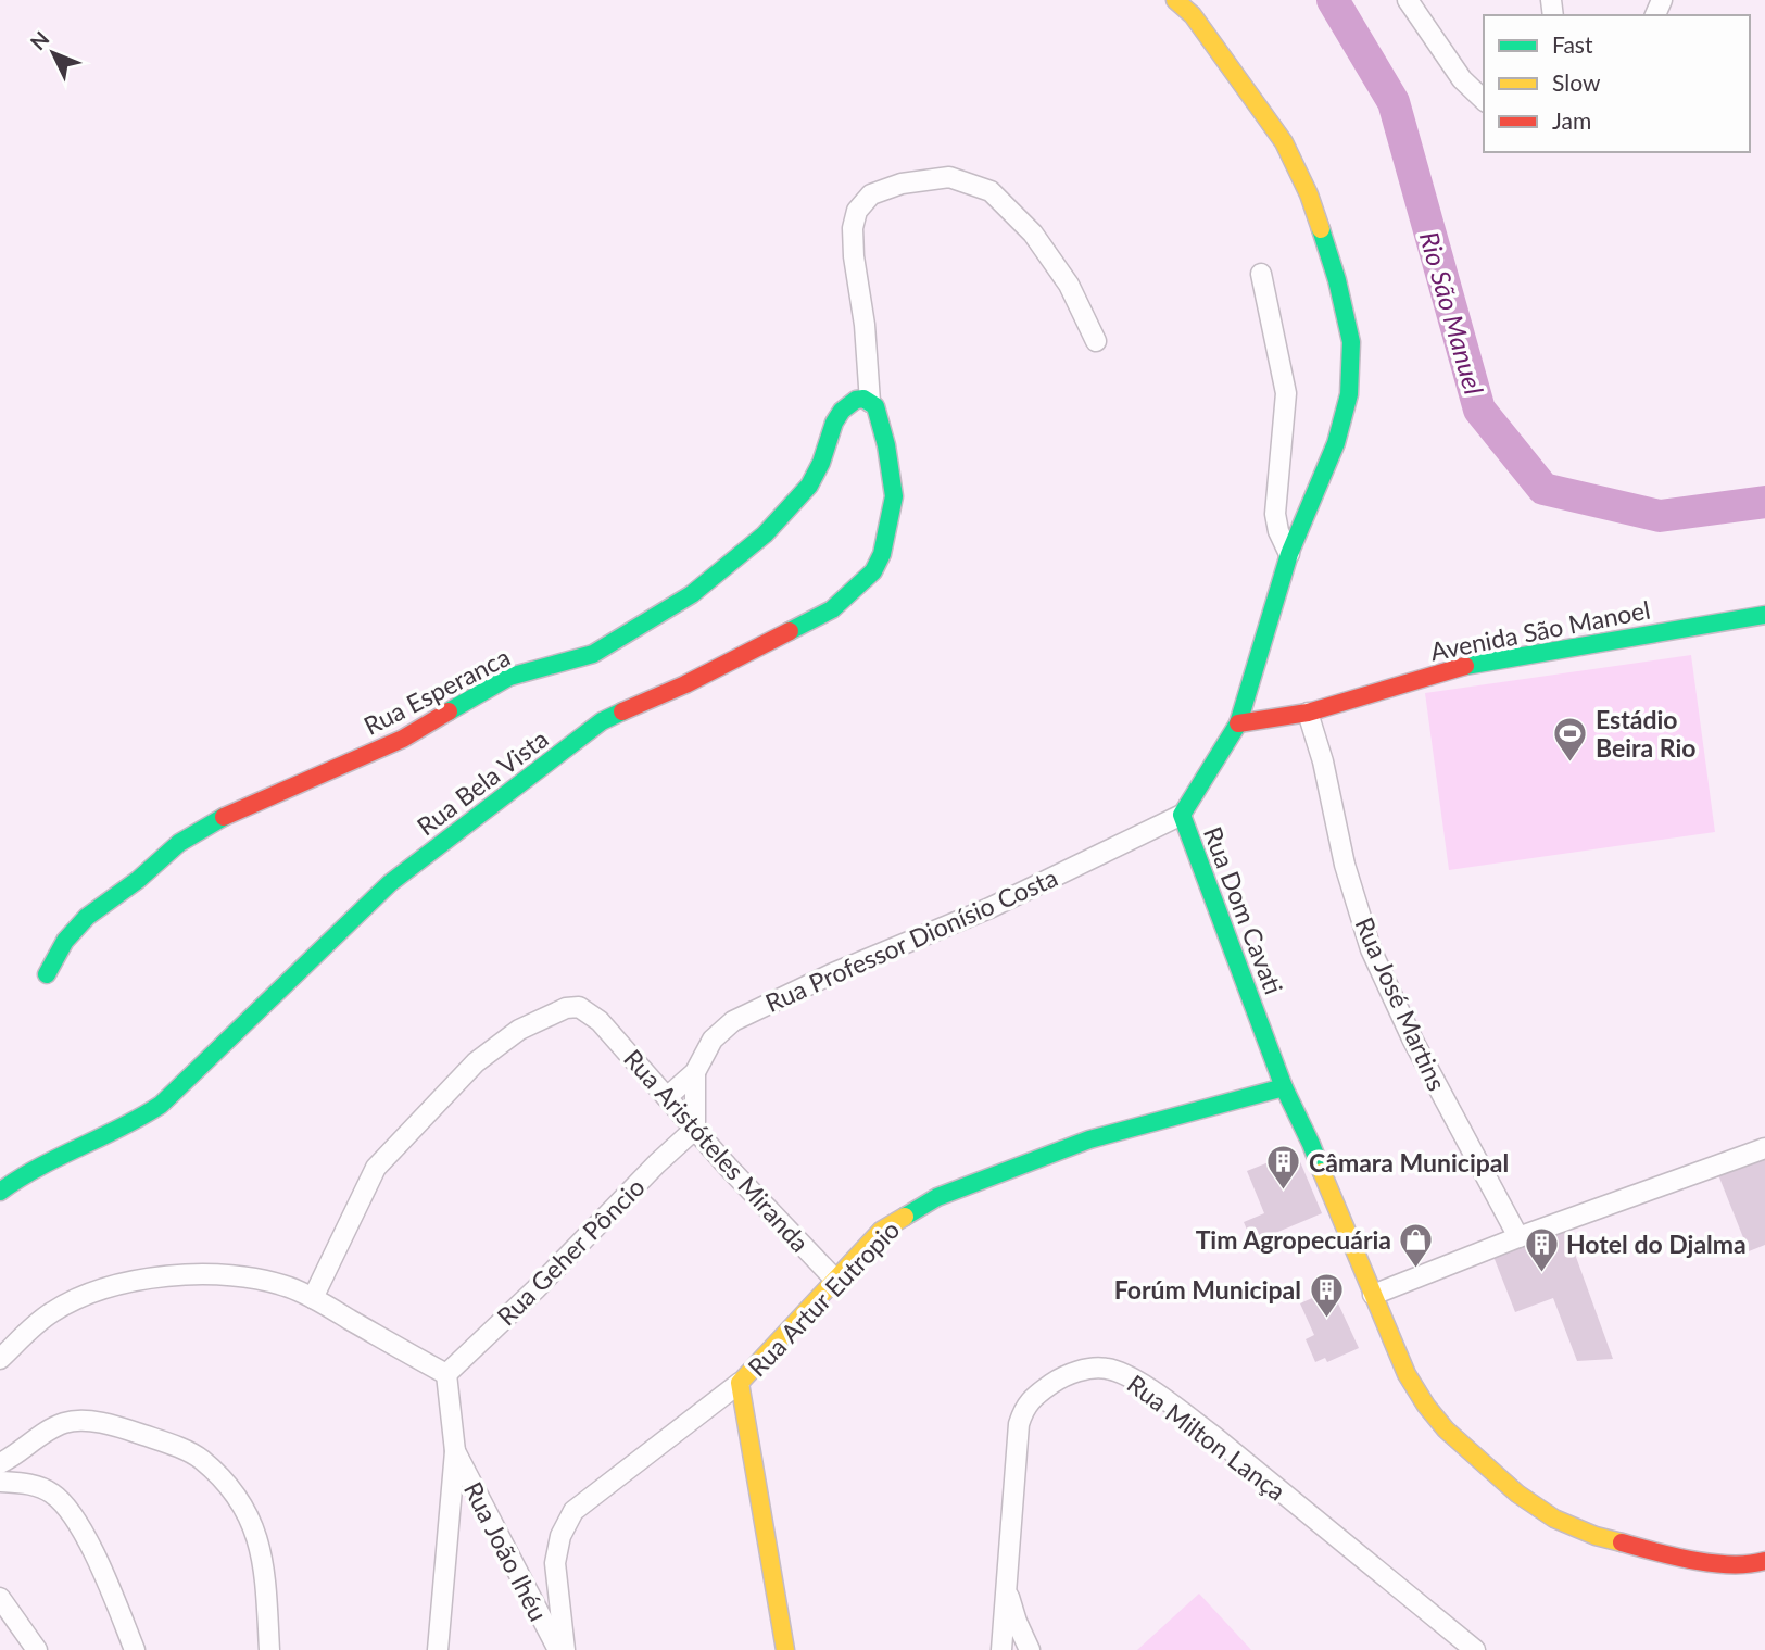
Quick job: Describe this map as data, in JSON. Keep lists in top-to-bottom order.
{
  "streets": {
    "street": [
      "Avenida São Manoel",
      "Rua Esperanca",
      "Rua Bela Vista",
      "Rua Dom Cavati",
      "Rua Professor Dionísio Costa",
      "Rua José Martins",
      "Rua Aristóteles Miranda",
      "Rua Geher Pôncio",
      "Rua Artur Eutropio",
      "Rua Milton Lança",
      "Rua João Ihéu"
    ]
  },
  "crossings": [
    ["Avenida São Manoel", "Rua Dom Cavati"],
    ["Avenida São Manoel", "Rua José Martins"],
    ["Rua Esperanca", "Rua Bela Vista"],
    ["Rua Dom Cavati", "Rua Professor Dionísio Costa"],
    ["Rua Dom Cavati", "Rua Artur Eutropio"],
    ["Rua Professor Dionísio Costa", "Rua Aristóteles Miranda"],
    ["Rua Aristóteles Miranda", "Rua Geher Pôncio"],
    ["Rua Aristóteles Miranda", "Rua Artur Eutropio"]
  ],
  "water": ["Rio São Manuel"],
  "places": {
    "sports": ["Estádio Beira Rio"],
    "building": ["Câmara Municipal", "Hotel do Djalma", "Forúm Municipal"],
    "shop": ["Tim Agropecuária"]
  },
  "legend": ["Fast", "Slow", "Jam"],
  "north": "top left"
}
